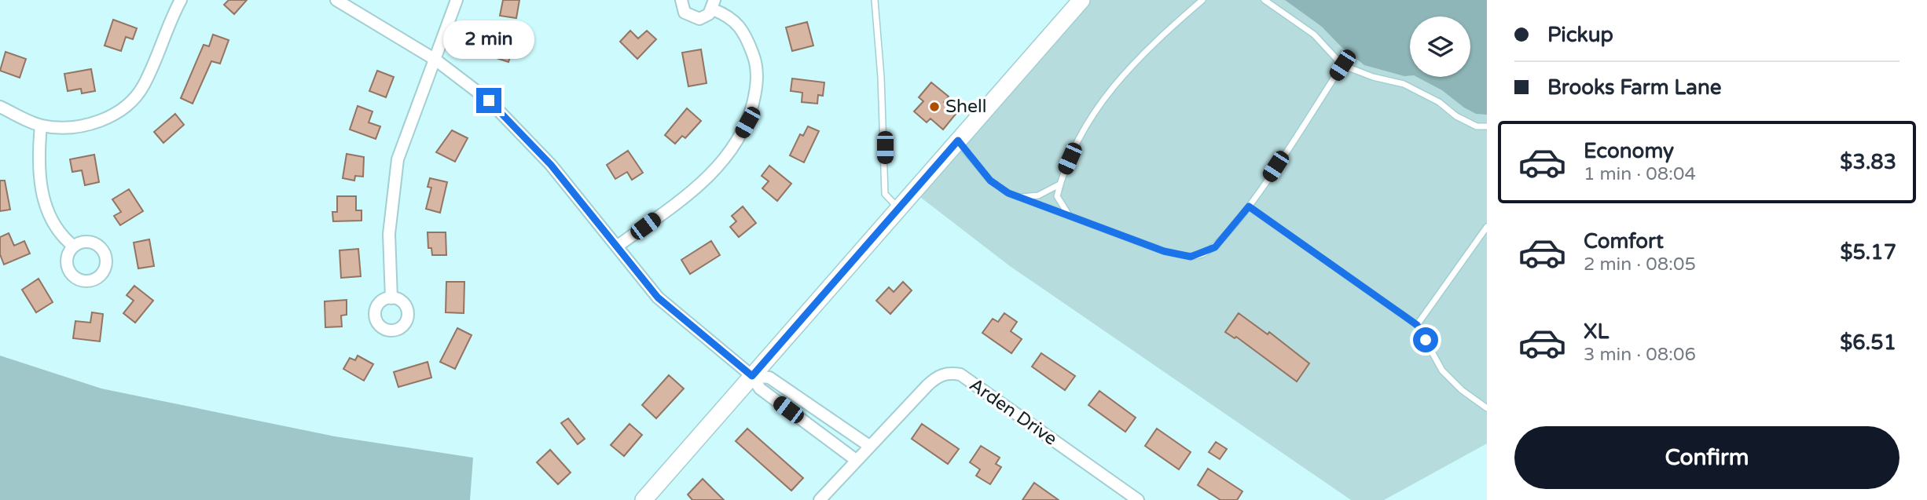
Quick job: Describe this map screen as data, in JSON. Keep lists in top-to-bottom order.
{
  "streets": {
    "street": ["Arden Drive"]
  },
  "places": ["Shell"],
  "page": {
    "banner": ["Pickup", "Brooks Farm Lane"],
    "bubble": "2 min",
    "list": [
      {
        "name": "Economy",
        "note": "1 min · 08:04",
        "value": "$3.83"
      },
      {
        "name": "Comfort",
        "note": "2 min · 08:05",
        "value": "$5.17"
      },
      {
        "name": "XL",
        "note": "3 min · 08:06",
        "value": "$6.51"
      }
    ],
    "buttons": "Confirm"
  }
}
